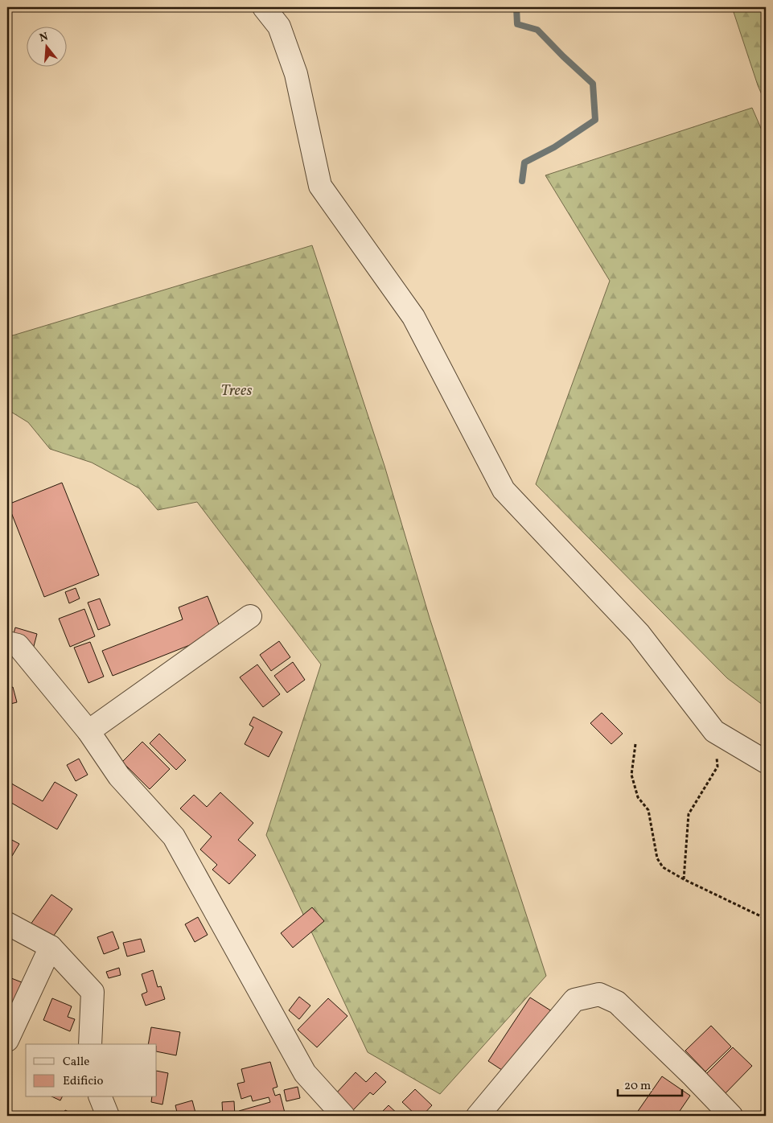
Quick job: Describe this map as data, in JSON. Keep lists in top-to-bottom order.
{
  "parks": ["Trees"],
  "legend": ["Calle", "Edificio"],
  "scale_bar": "20 m",
  "north": "top"
}
